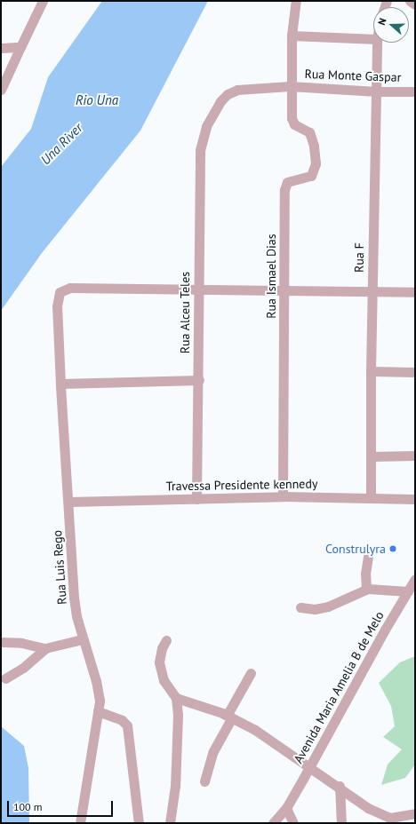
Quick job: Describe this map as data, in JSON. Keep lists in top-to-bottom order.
{
  "streets": {
    "street": [
      "Rua Monte Gaspar",
      "Rua F",
      "Rua Ismael Dias",
      "Rua Alceu Teles",
      "Travessa Presidente kennedy",
      "Rua Luis Rego",
      "Avenida Maria Amelia B de Melo"
    ]
  },
  "crossings": [
    ["Rua Monte Gaspar", "Rua F"],
    ["Rua Monte Gaspar", "Rua Ismael Dias"],
    ["Rua Monte Gaspar", "Rua Alceu Teles"],
    ["Rua F", "Travessa Presidente kennedy"],
    ["Rua Ismael Dias", "Travessa Presidente kennedy"],
    ["Rua Alceu Teles", "Travessa Presidente kennedy"],
    ["Rua Alceu Teles", "Rua Luis Rego"],
    ["Travessa Presidente kennedy", "Rua Luis Rego"]
  ],
  "water": ["Rio Una", "Una River"],
  "places": ["Construlyra"],
  "scale_bar": "100 m",
  "north": "left"
}
